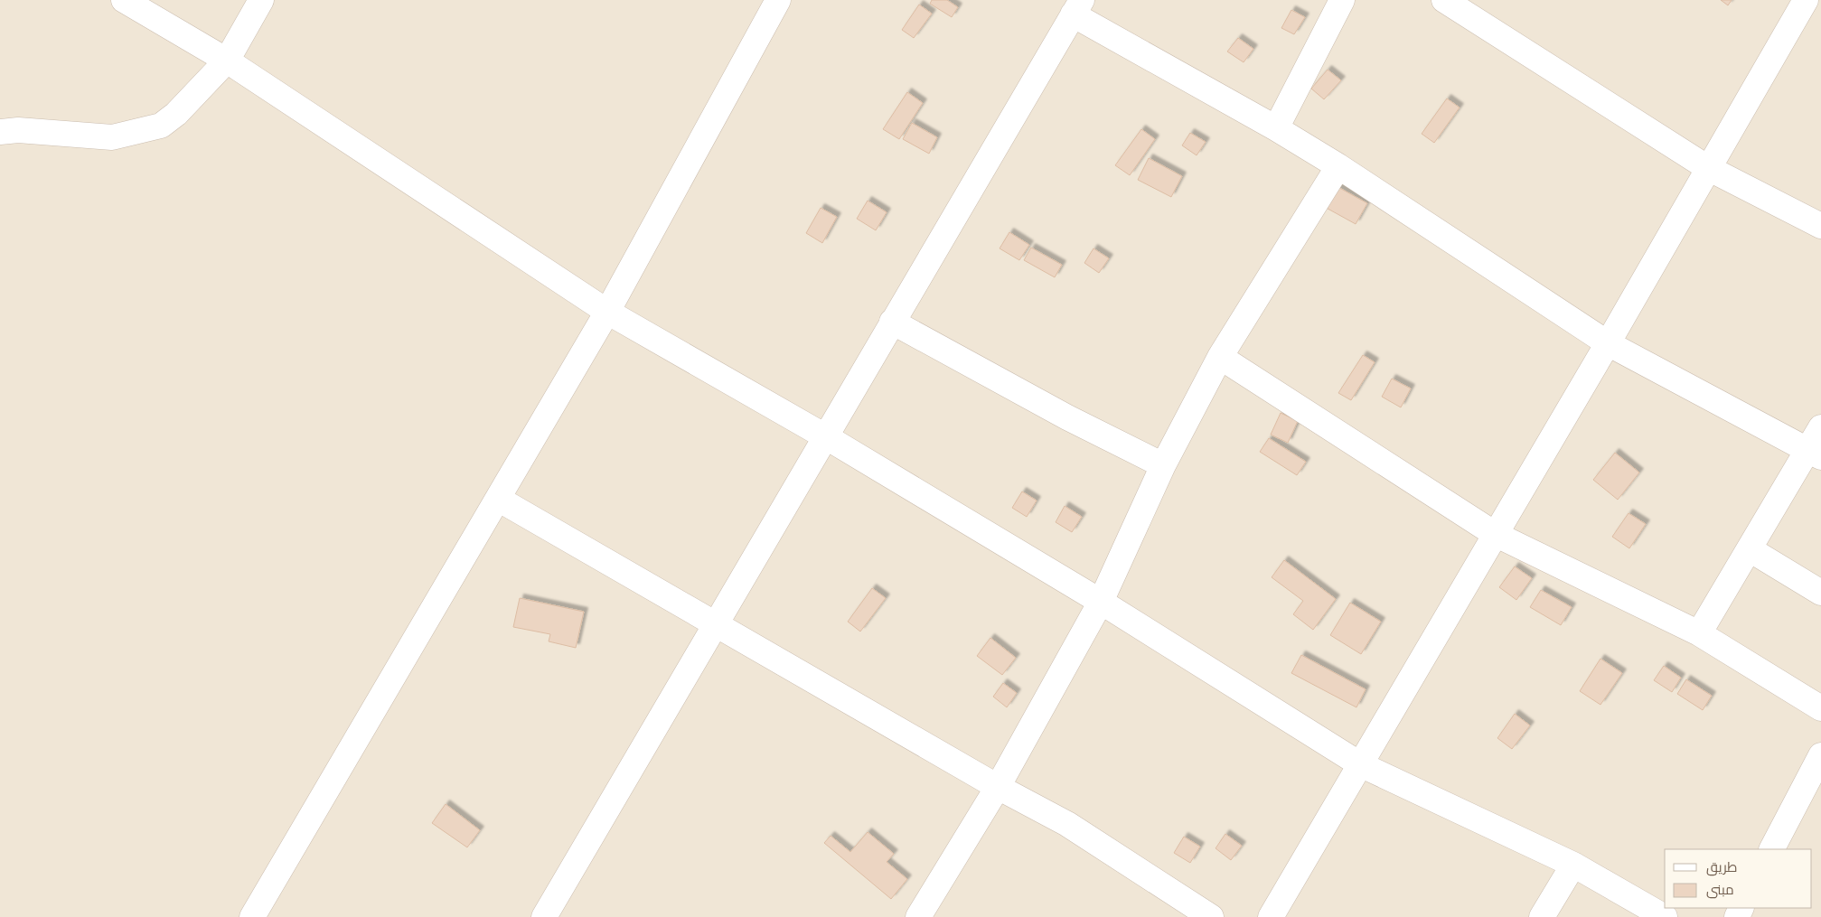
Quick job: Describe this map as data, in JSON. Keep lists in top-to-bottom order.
{
  "legend": ["طريق", "مبنى"]
}
